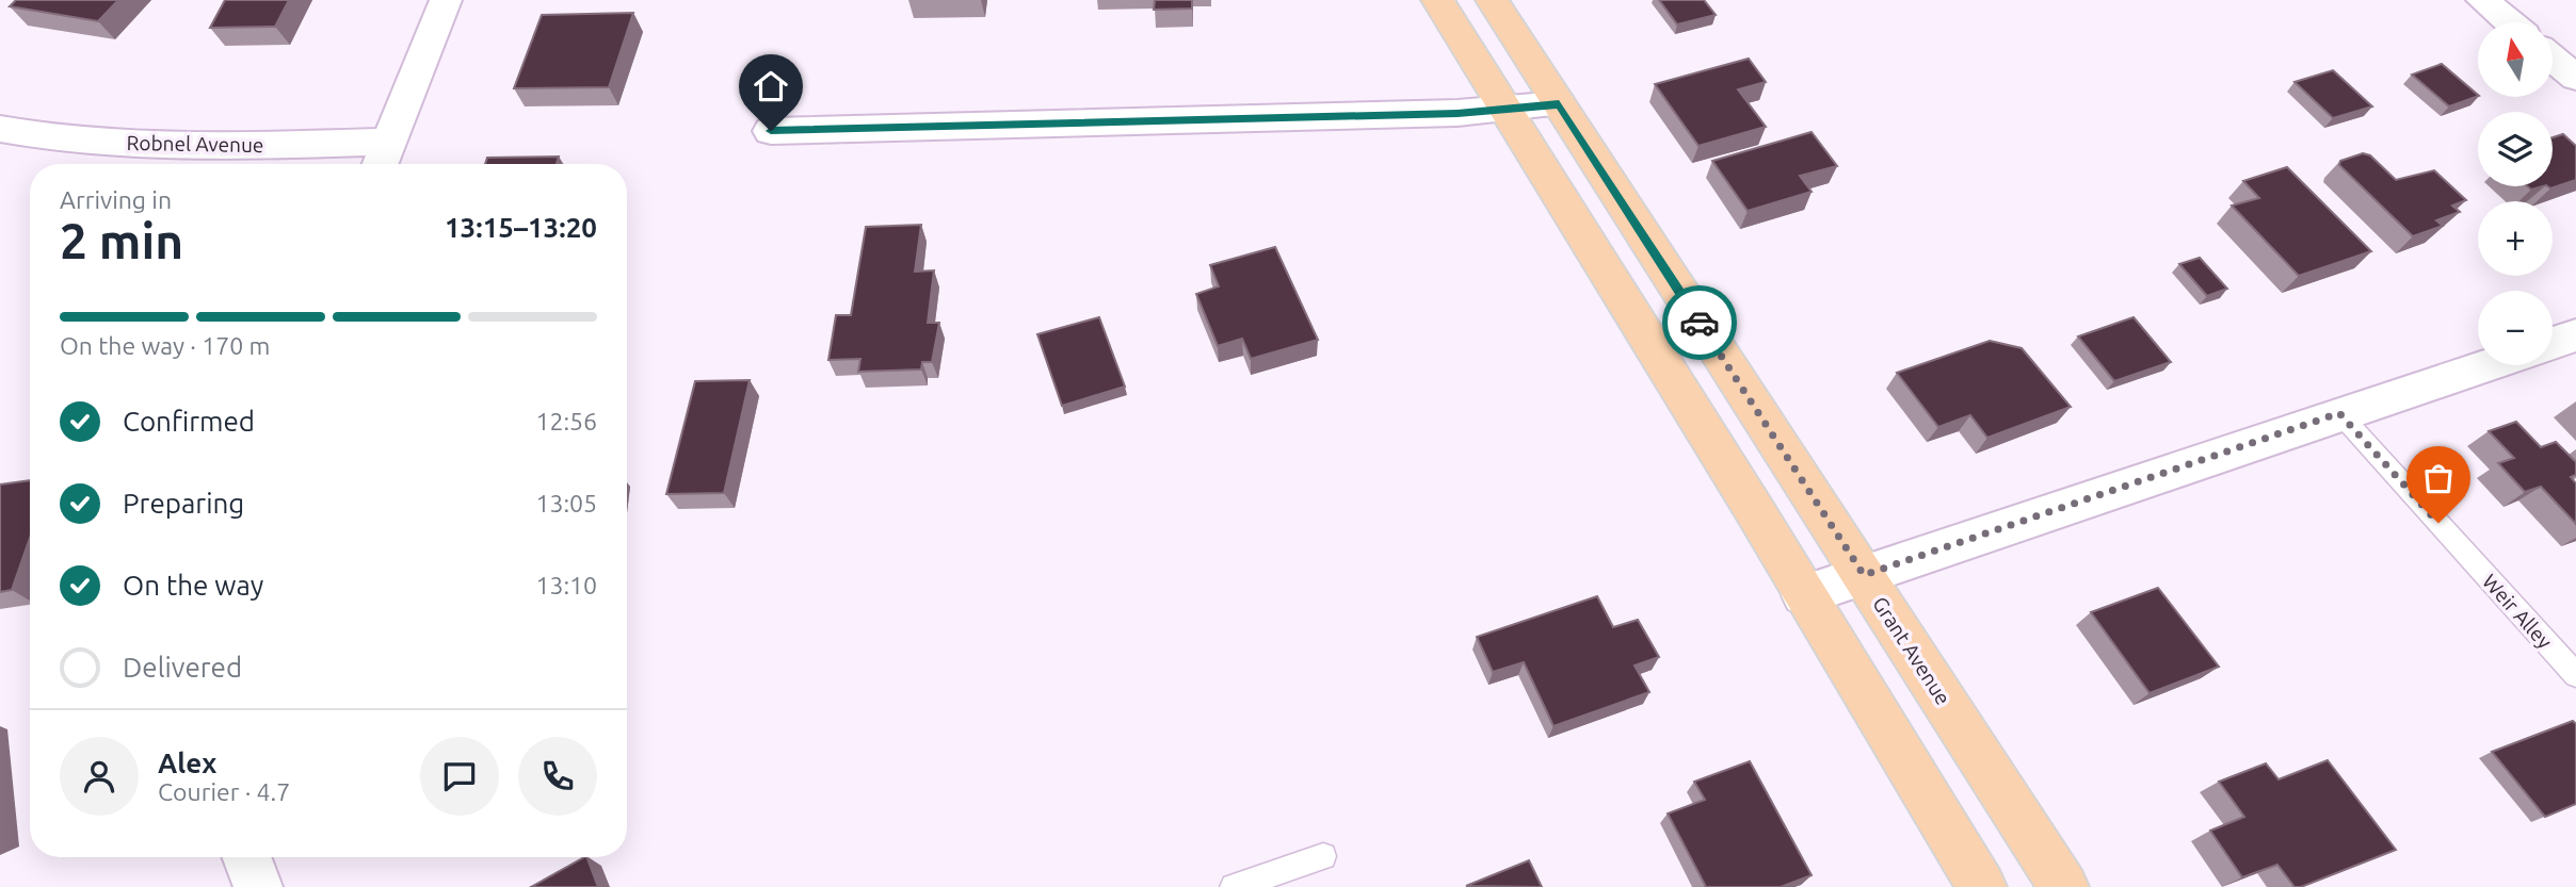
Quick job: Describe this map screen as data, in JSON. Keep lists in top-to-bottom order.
{
  "streets": {
    "main road": ["Grant Avenue"],
    "street": ["Robnel Avenue"],
    "lane": ["Weir Alley"]
  },
  "north": "top",
  "page": {
    "map_buttons": ["+", "−"],
    "heading": ["2 min", "Arriving in", "13:15–13:20"],
    "panel": ["Alex", "Courier · 4.7"],
    "bar": "On the way · 170 m",
    "list": [
      ["Confirmed", "12:56"],
      ["Preparing", "13:05"],
      ["On the way", "13:10"],
      "Delivered"
    ]
  }
}
